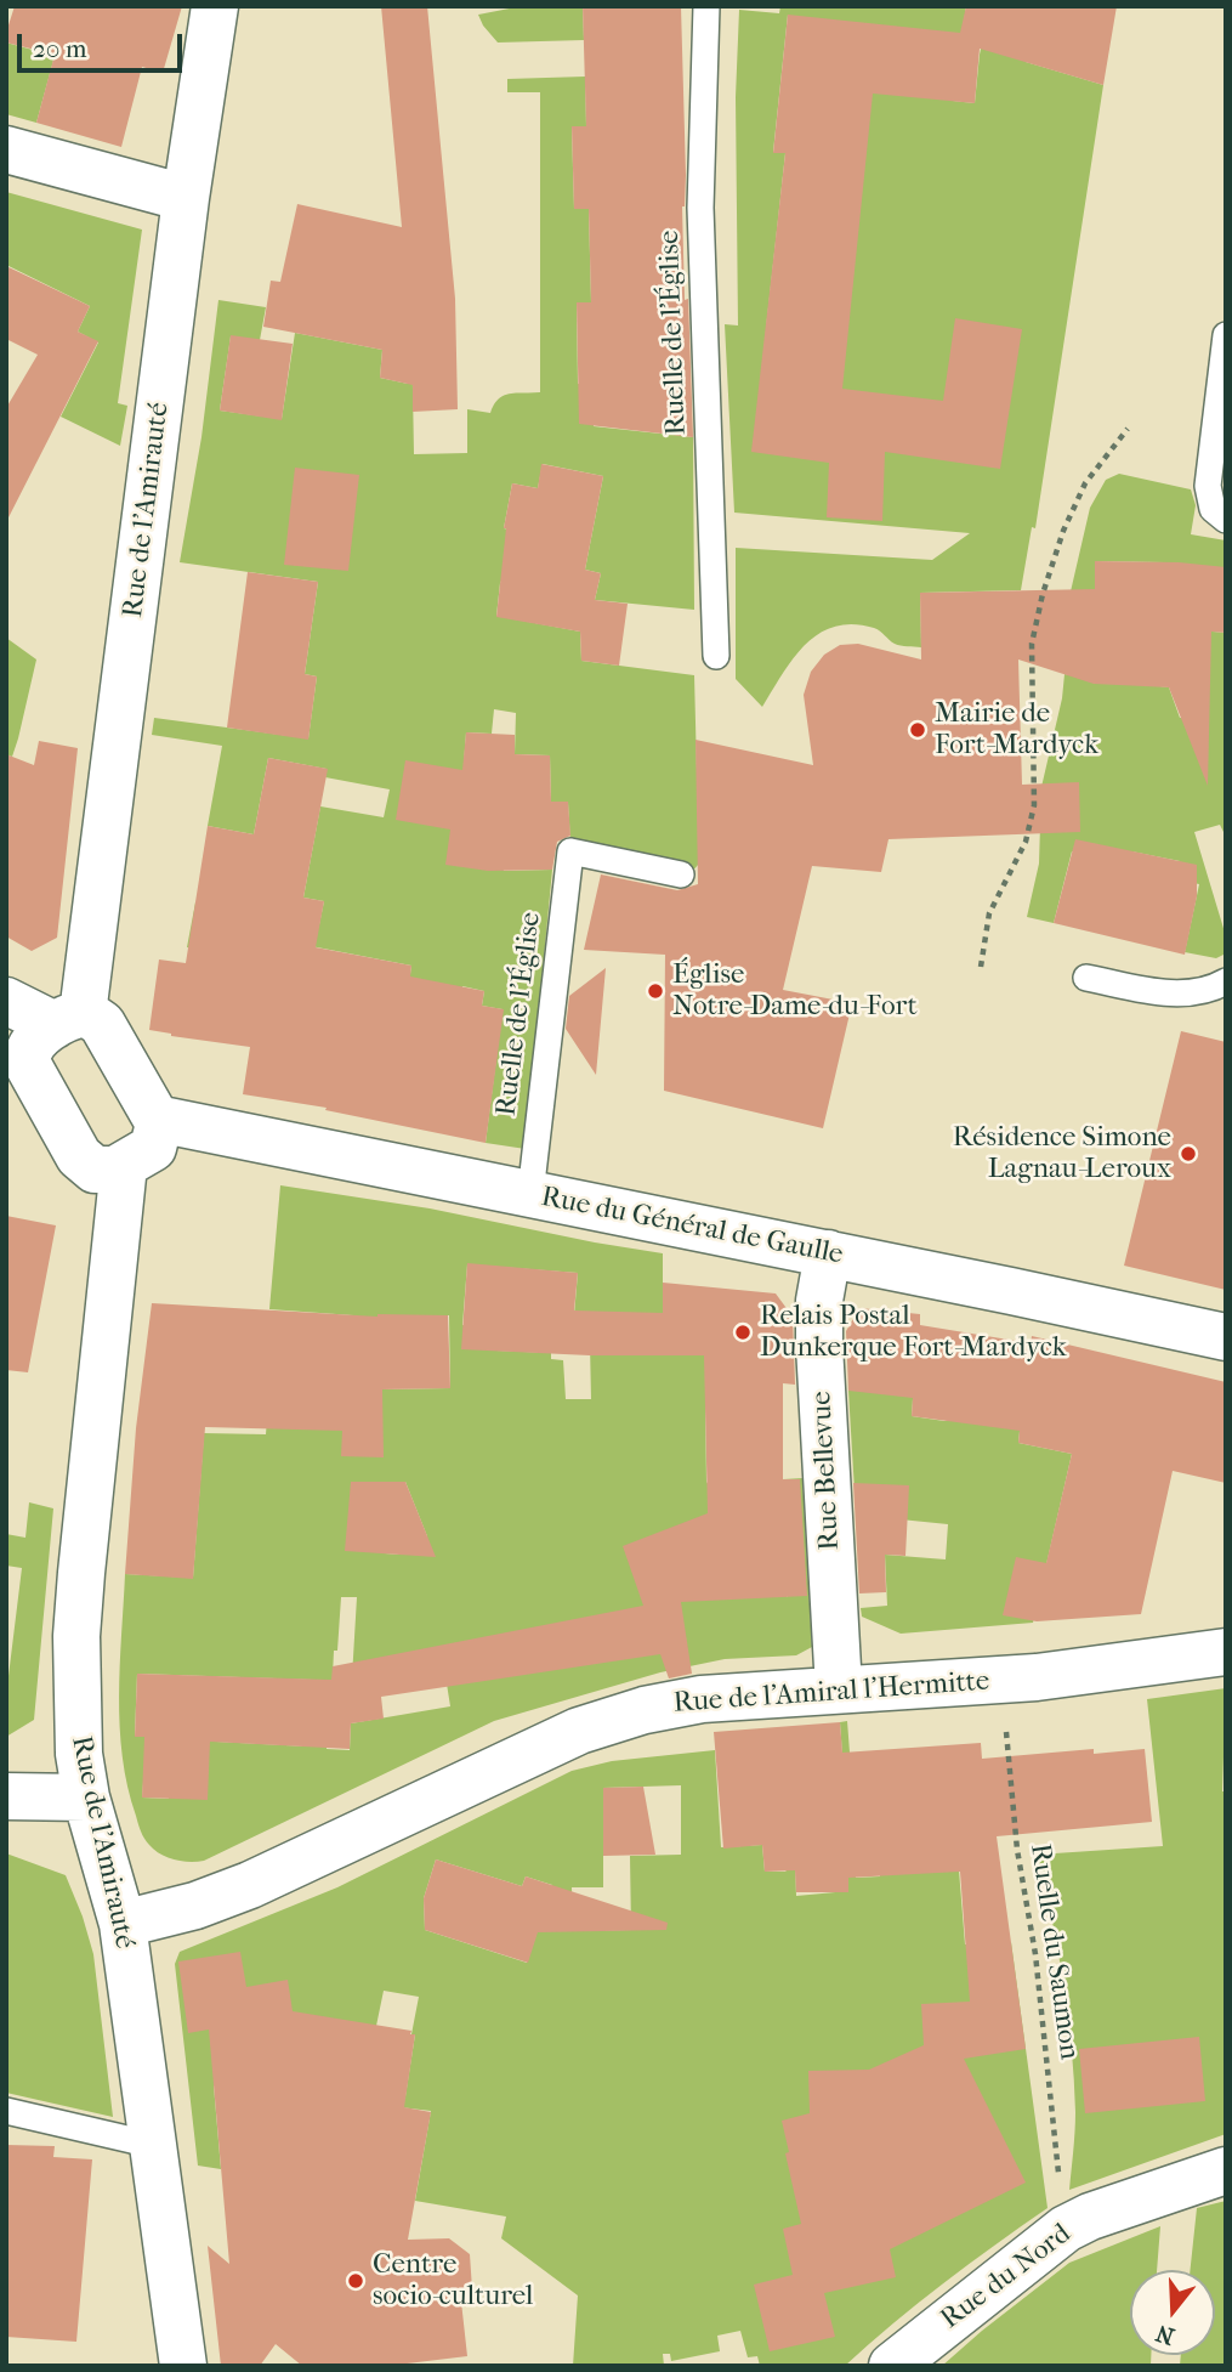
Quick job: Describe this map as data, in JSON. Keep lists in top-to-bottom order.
{
  "streets": {
    "street": [
      "Rue de l'Amirauté",
      "Rue du Général de Gaulle",
      "Rue Bellevue",
      "Rue de l'Amiral l'Hermitte",
      "Rue du Nord"
    ],
    "lane": ["Ruelle de l'Église"],
    "path": ["Ruelle du Saumon"]
  },
  "crossings": [
    ["Ruelle de l'Église", "Rue du Général de Gaulle"],
    ["Rue de l'Amirauté", "Rue de l'Amiral l'Hermitte"],
    ["Rue du Général de Gaulle", "Rue Bellevue"],
    ["Rue Bellevue", "Rue de l'Amiral l'Hermitte"],
    ["Rue de l'Amiral l'Hermitte", "Ruelle du Saumon"],
    ["Ruelle du Saumon", "Rue du Nord"]
  ],
  "places": [
    "Mairie de Fort-Mardyck",
    "Église Notre-Dame-du-Fort",
    "Résidence Simone Lagnau-Leroux",
    "Relais Postal Dunkerque Fort-Mardyck",
    "Centre socio-culturel"
  ],
  "scale_bar": "20 m",
  "north": "bottom"
}
